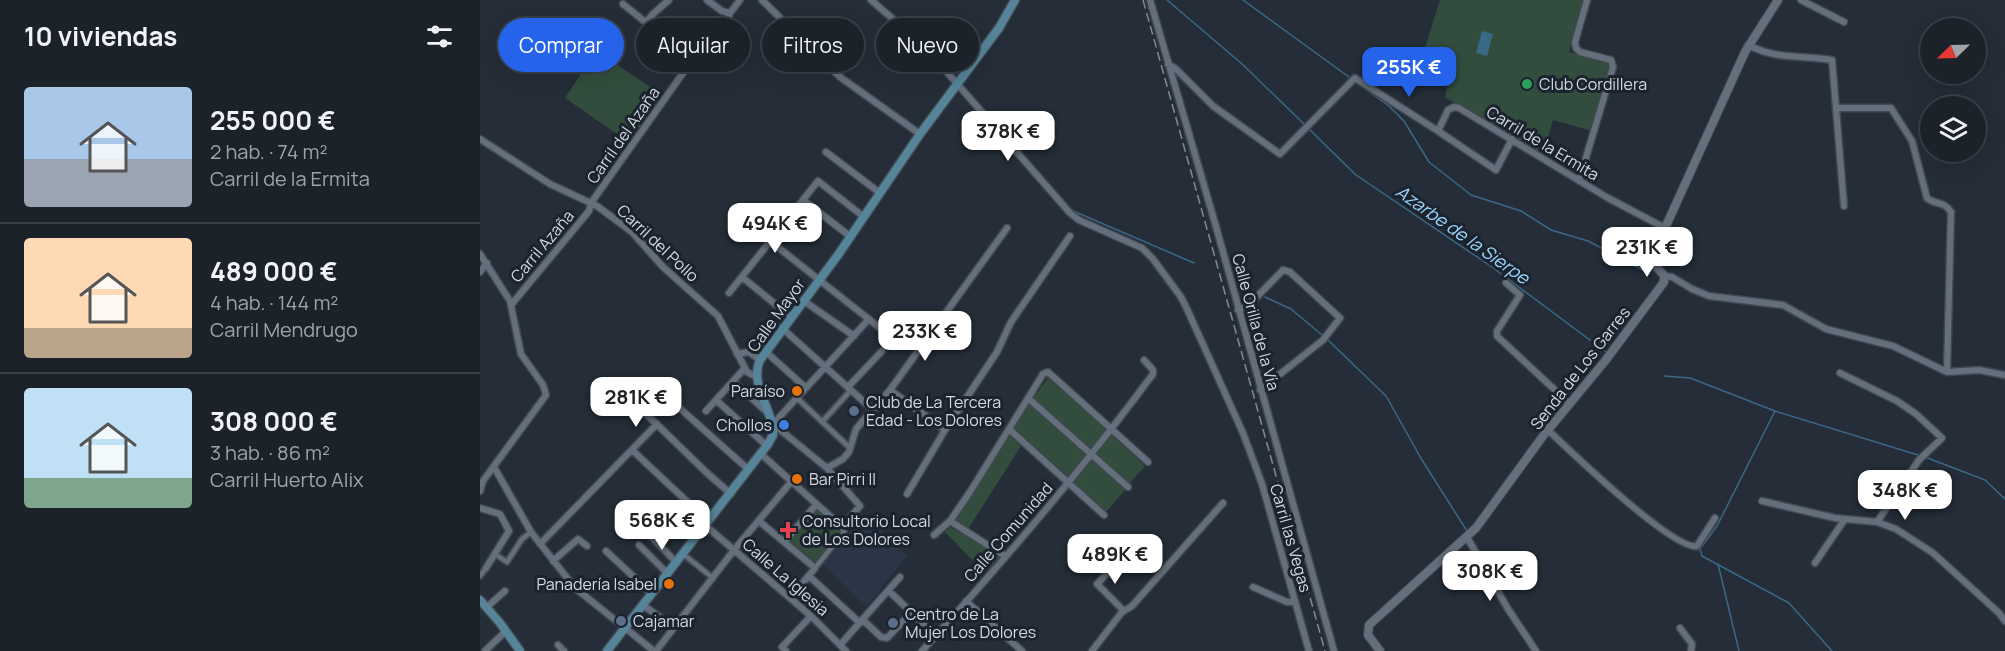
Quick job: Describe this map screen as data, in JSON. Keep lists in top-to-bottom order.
{
  "streets": {
    "main road": ["Calle Mayor"],
    "street": [
      "Carril del Azaña",
      "Carril de la Ermita",
      "Carril del Pollo",
      "Carril Azaña",
      "Calle Orilla de la Vía",
      "Senda de Los Garres",
      "Calle Comunidad",
      "Carril las Vegas",
      "Calle La Iglesia"
    ]
  },
  "crossings": [
    ["Carril del Azaña", "Carril del Pollo"],
    ["Carril del Azaña", "Carril Azaña"],
    ["Carril del Pollo", "Carril Azaña"],
    ["Calle Mayor", "Carril las Vegas"]
  ],
  "water": ["Azarbe de la Sierpe"],
  "places": {
    "other": [
      "Club Cordillera",
      "Paraíso",
      "Club de La Tercera Edad - Los Dolores",
      "Chollos",
      "Bar Pirri II",
      "Panadería Isabel",
      "Cajamar",
      "Centro de La Mujer Los Dolores"
    ],
    "health": ["Consultorio Local de Los Dolores"]
  },
  "north": "bottom left",
  "page": {
    "heading": "10 viviendas",
    "chip": [
      "Comprar",
      "Alquilar",
      "Filtros",
      "Nuevo"
    ],
    "price": [
      "255K €",
      "378K €",
      "494K €",
      "231K €",
      "233K €",
      "281K €",
      "348K €",
      "568K €",
      "489K €",
      "308K €"
    ],
    "list": [
      {
        "name": "255 000 €",
        "note": "2 hab. · 74 m² · Carril de la Ermita"
      },
      {
        "name": "489 000 €",
        "note": "4 hab. · 144 m² · Carril Mendrugo"
      },
      {
        "name": "308 000 €",
        "note": "3 hab. · 86 m² · Carril Huerto Alix"
      }
    ]
  }
}
